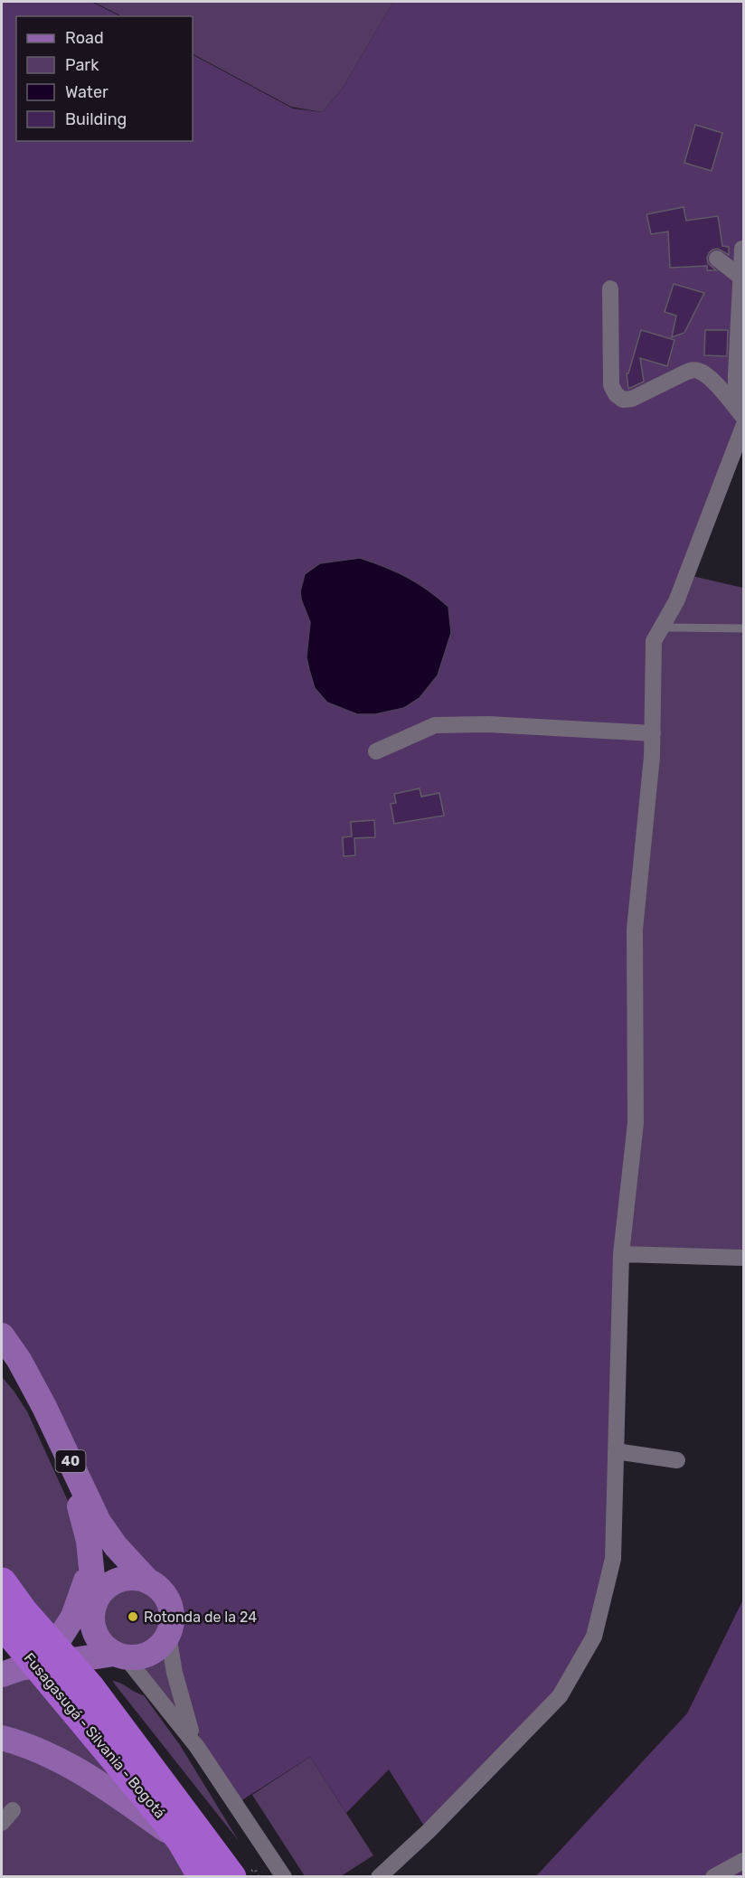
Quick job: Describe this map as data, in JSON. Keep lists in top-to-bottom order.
{
  "streets": {
    "highway": ["Fusagasugá - Silvania - Bogotá"],
    "main road": ["40"]
  },
  "places": ["Rotonda de la 24"],
  "legend": [
    "Road",
    "Park",
    "Water",
    "Building"
  ]
}
